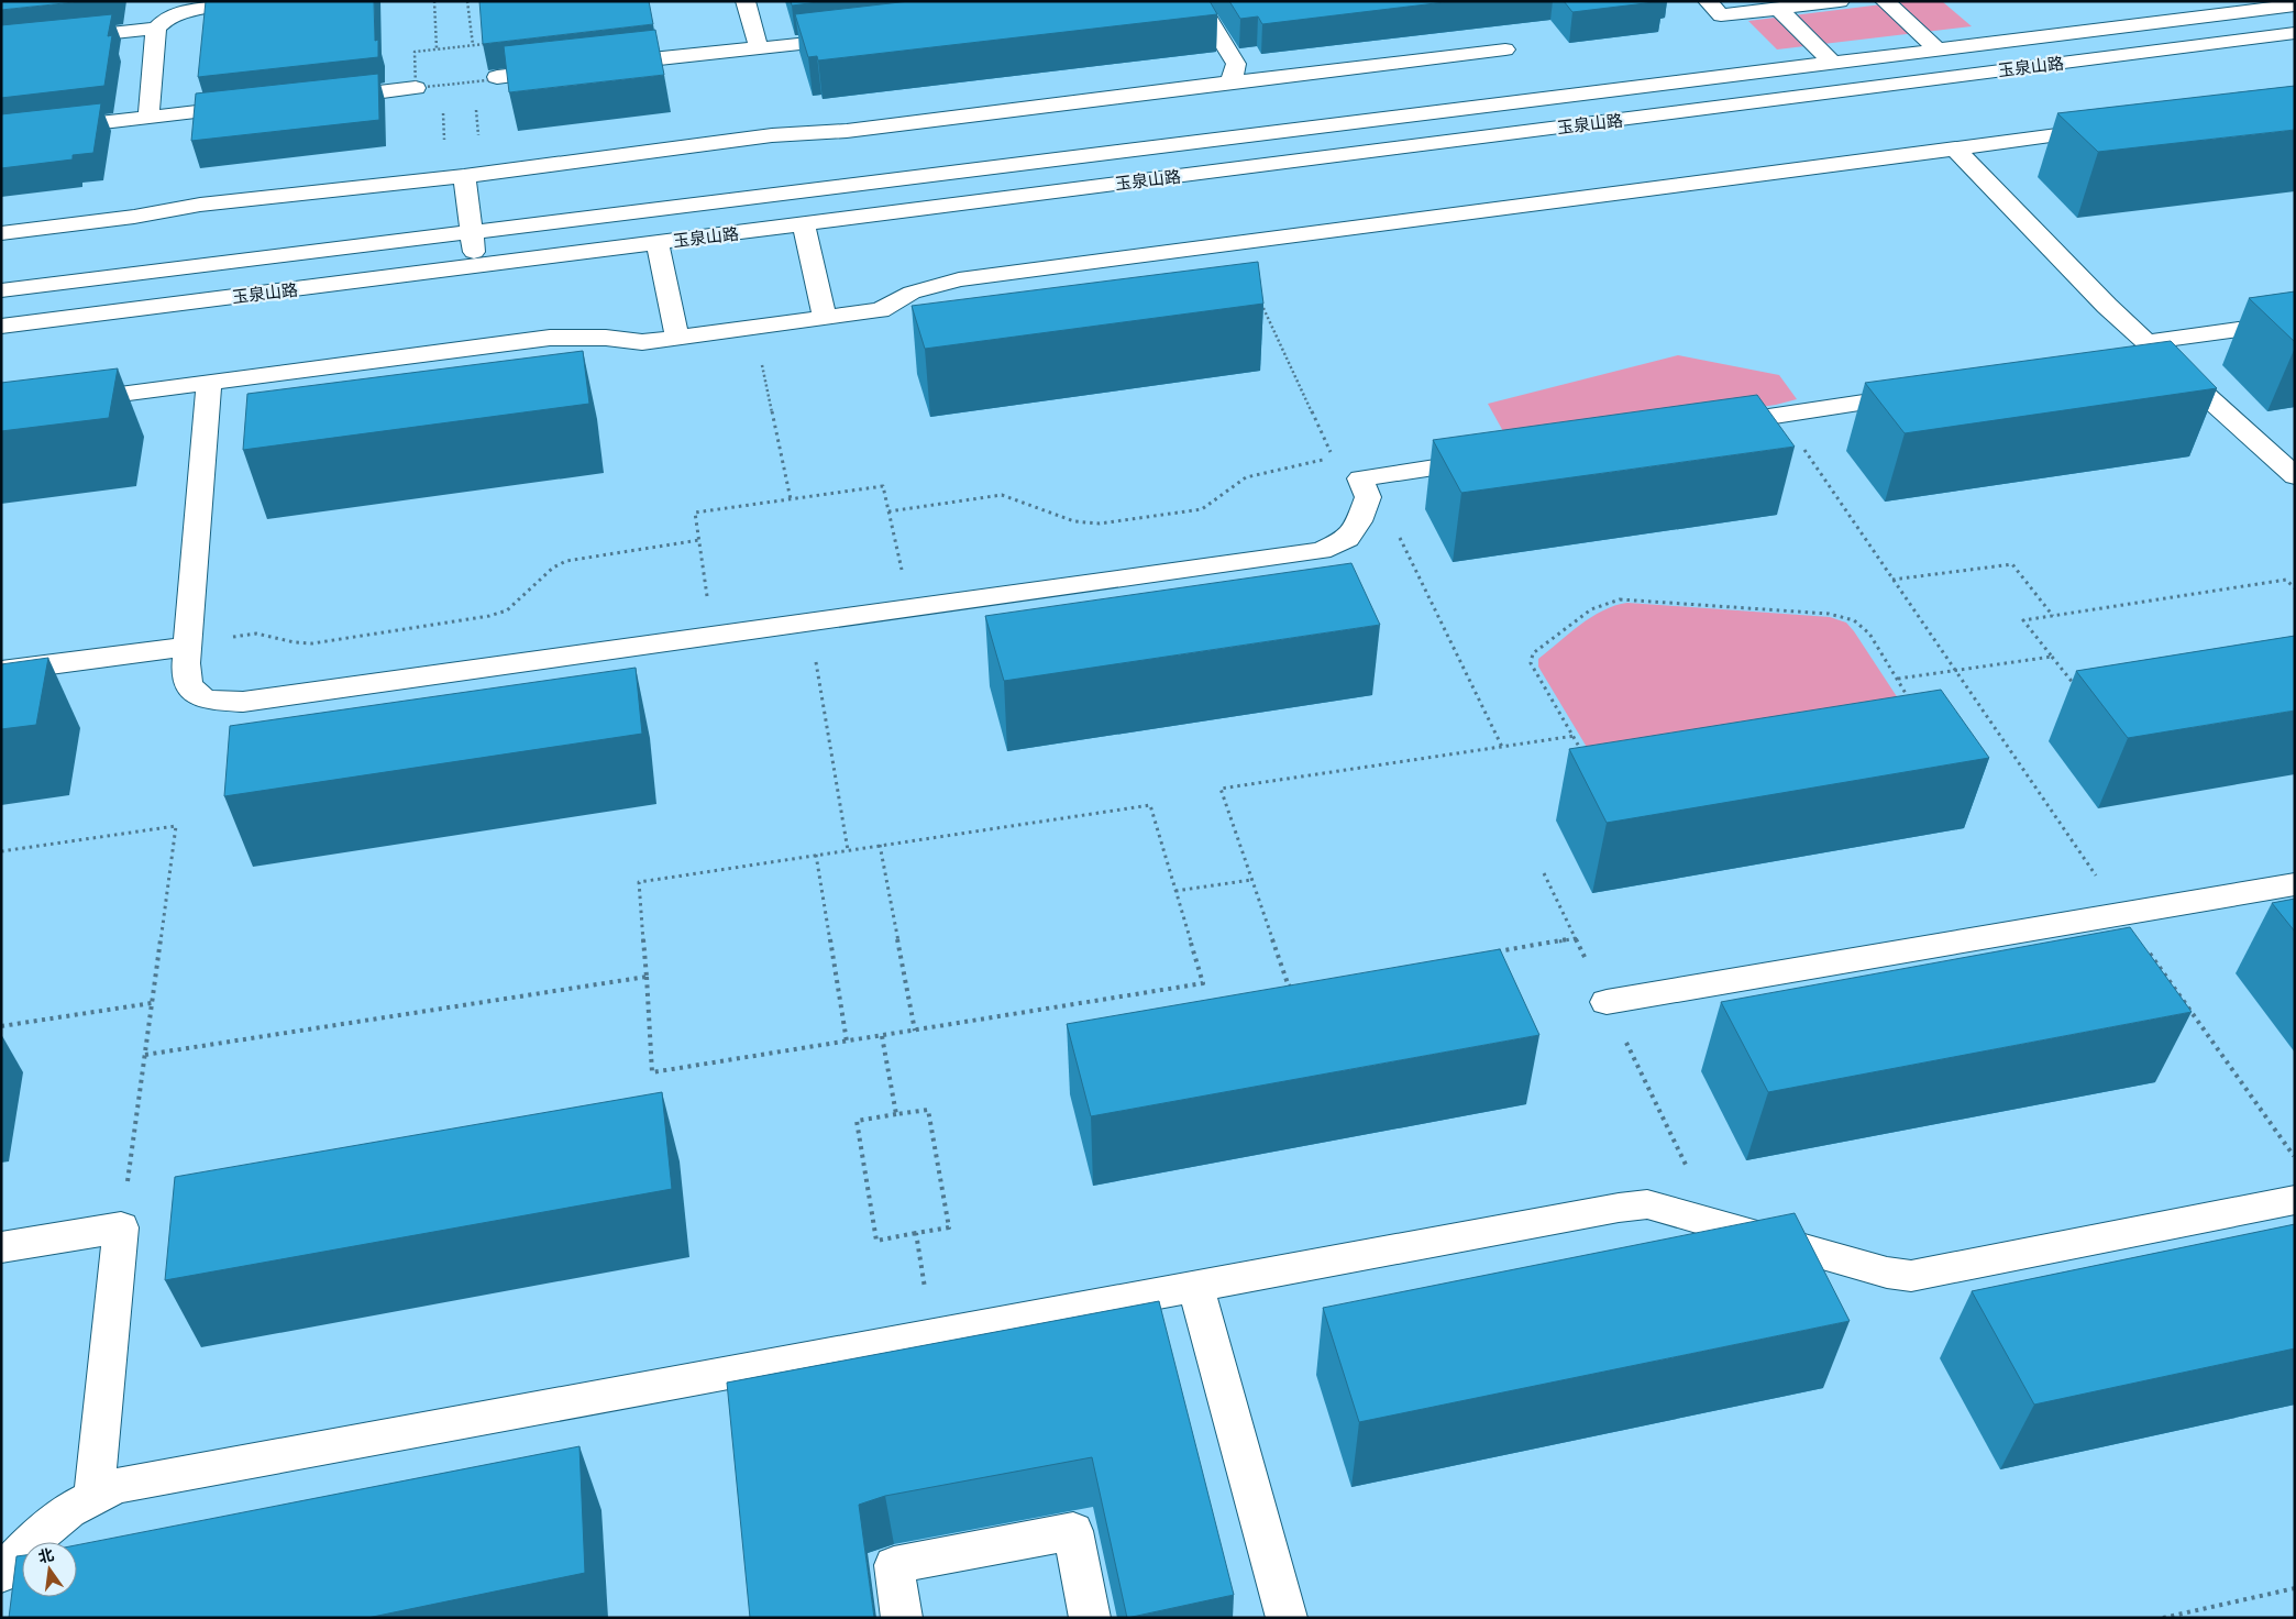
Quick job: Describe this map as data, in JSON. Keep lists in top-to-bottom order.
{
  "streets": {
    "street": ["玉泉山路"]
  },
  "north": "top"
}
